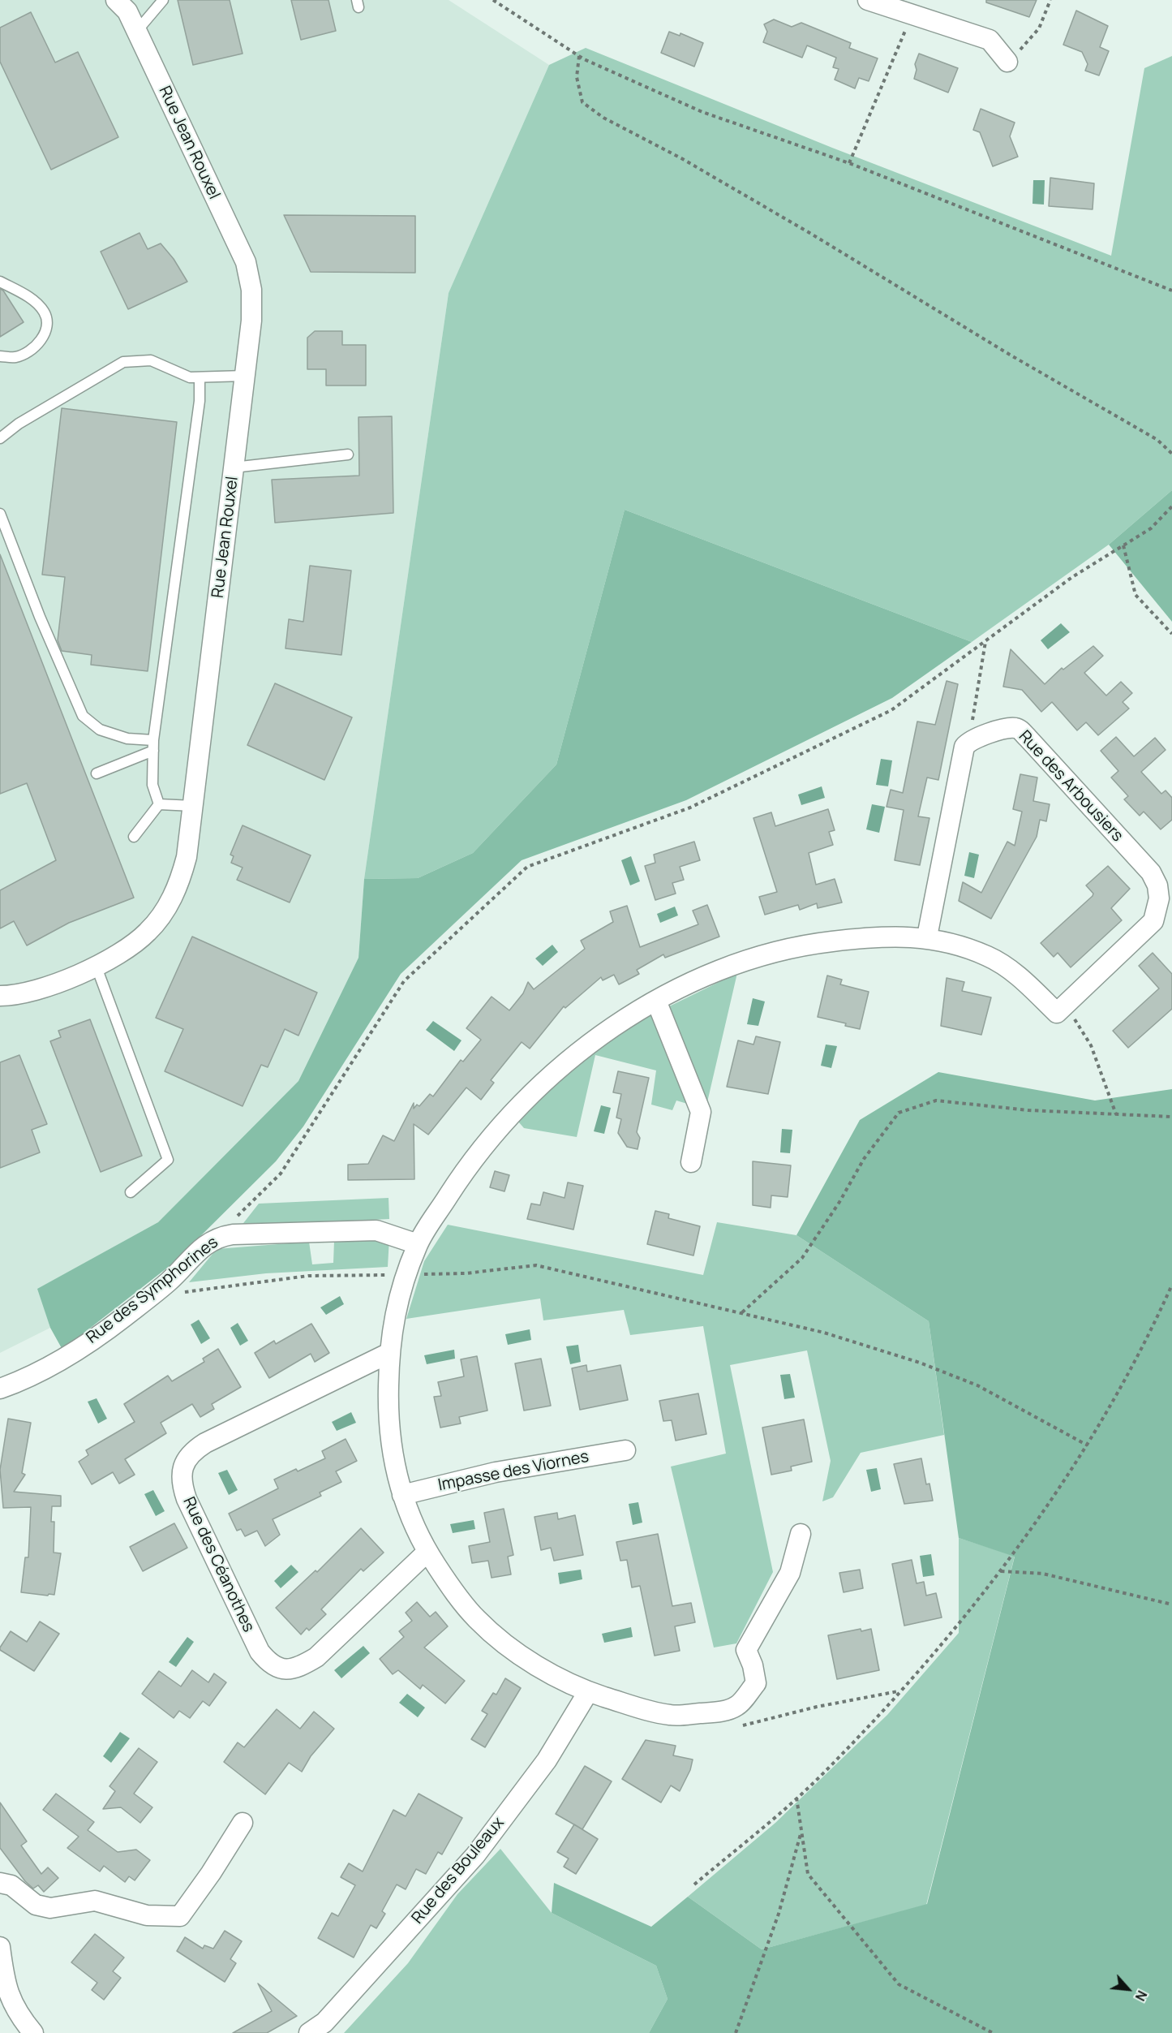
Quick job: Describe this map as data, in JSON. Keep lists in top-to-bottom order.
{
  "streets": {
    "street": [
      "Rue Jean Rouxel",
      "Rue des Arbousiers",
      "Rue des Symphorines",
      "Impasse des Viornes",
      "Rue des Céanothes",
      "Rue des Bouleaux"
    ]
  },
  "north": "bottom right"
}
